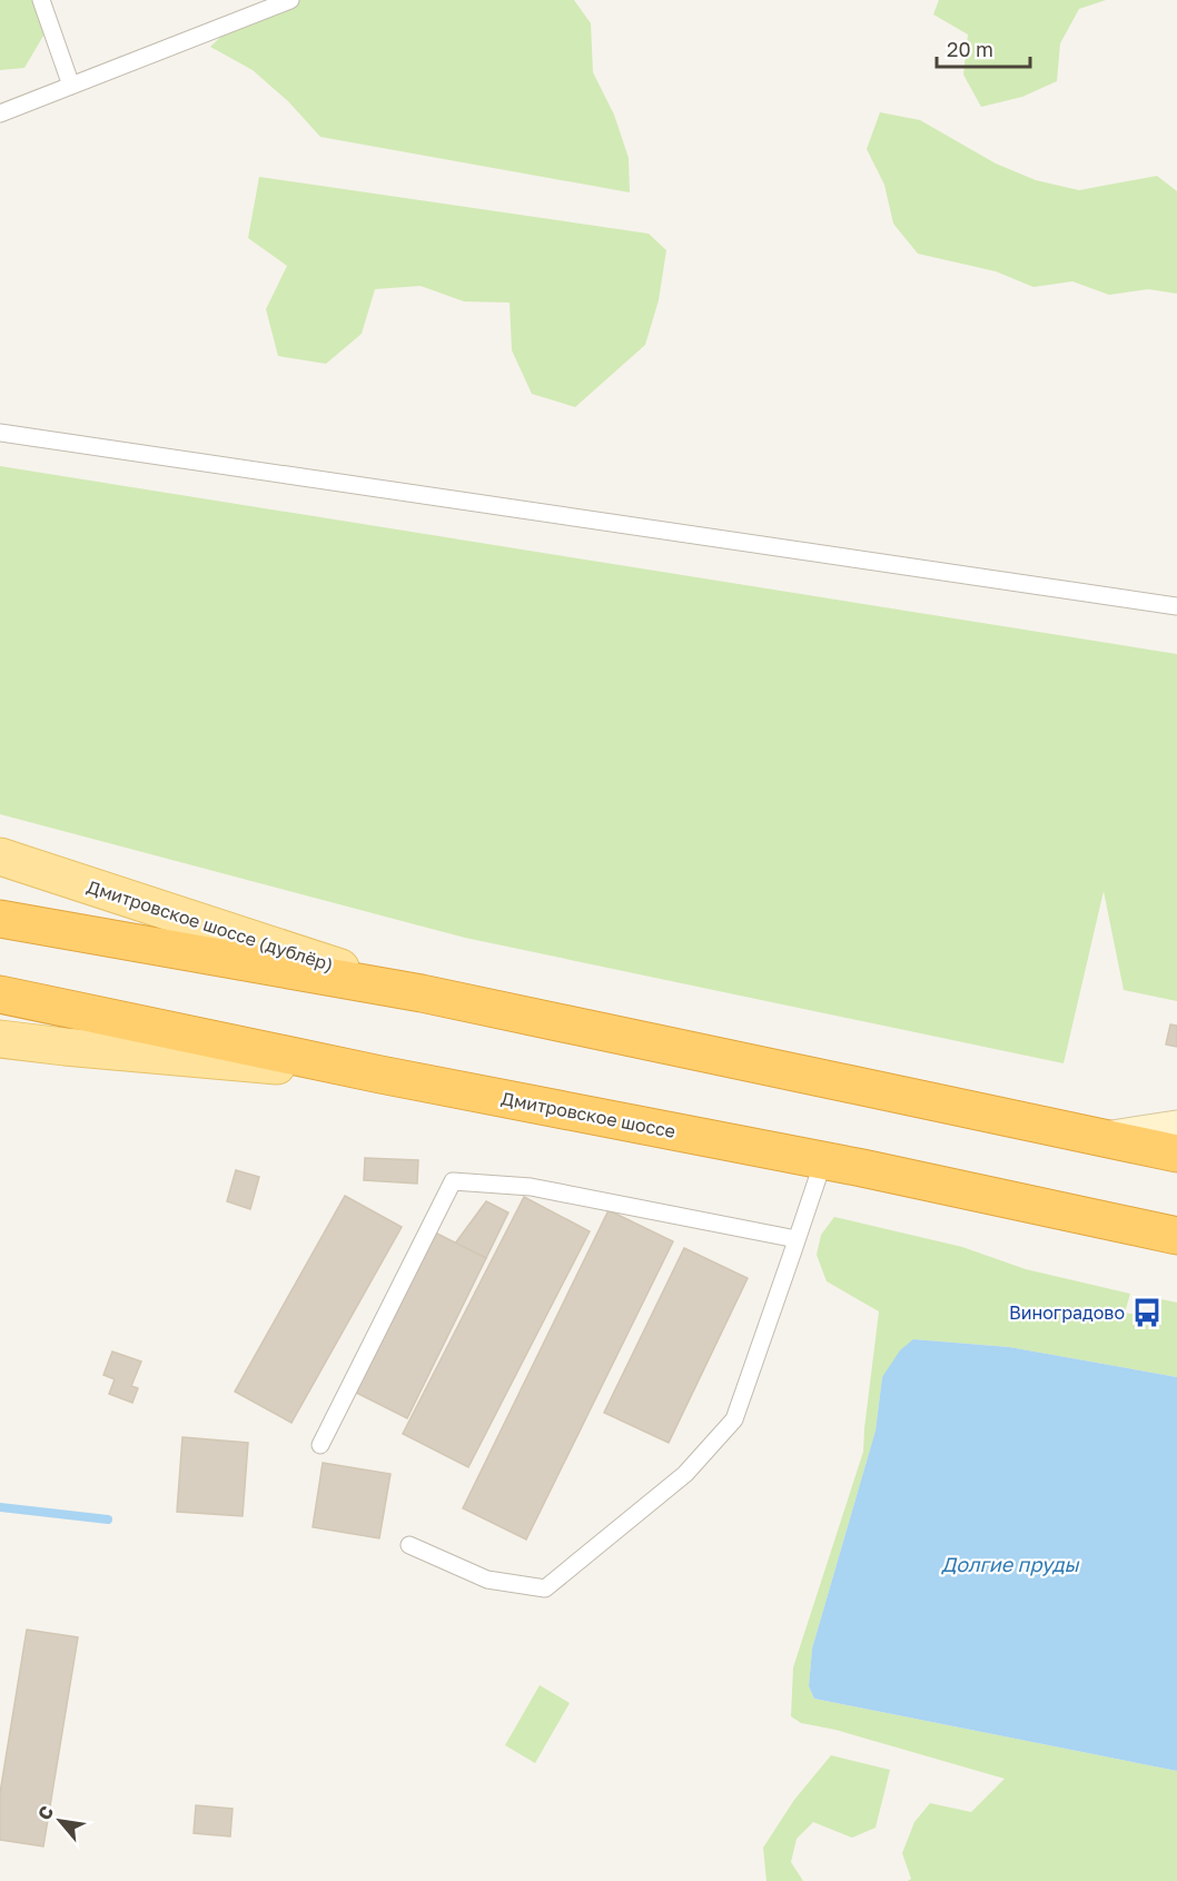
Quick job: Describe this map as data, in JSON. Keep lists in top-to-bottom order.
{
  "streets": {
    "highway": ["Дмитровское шоссе"],
    "main road": ["Дмитровское шоссе (дублёр)"]
  },
  "water": ["Долгие пруды"],
  "places": {
    "bus stop": ["Виноградово"]
  },
  "scale_bar": "20 m",
  "north": "top left"
}
